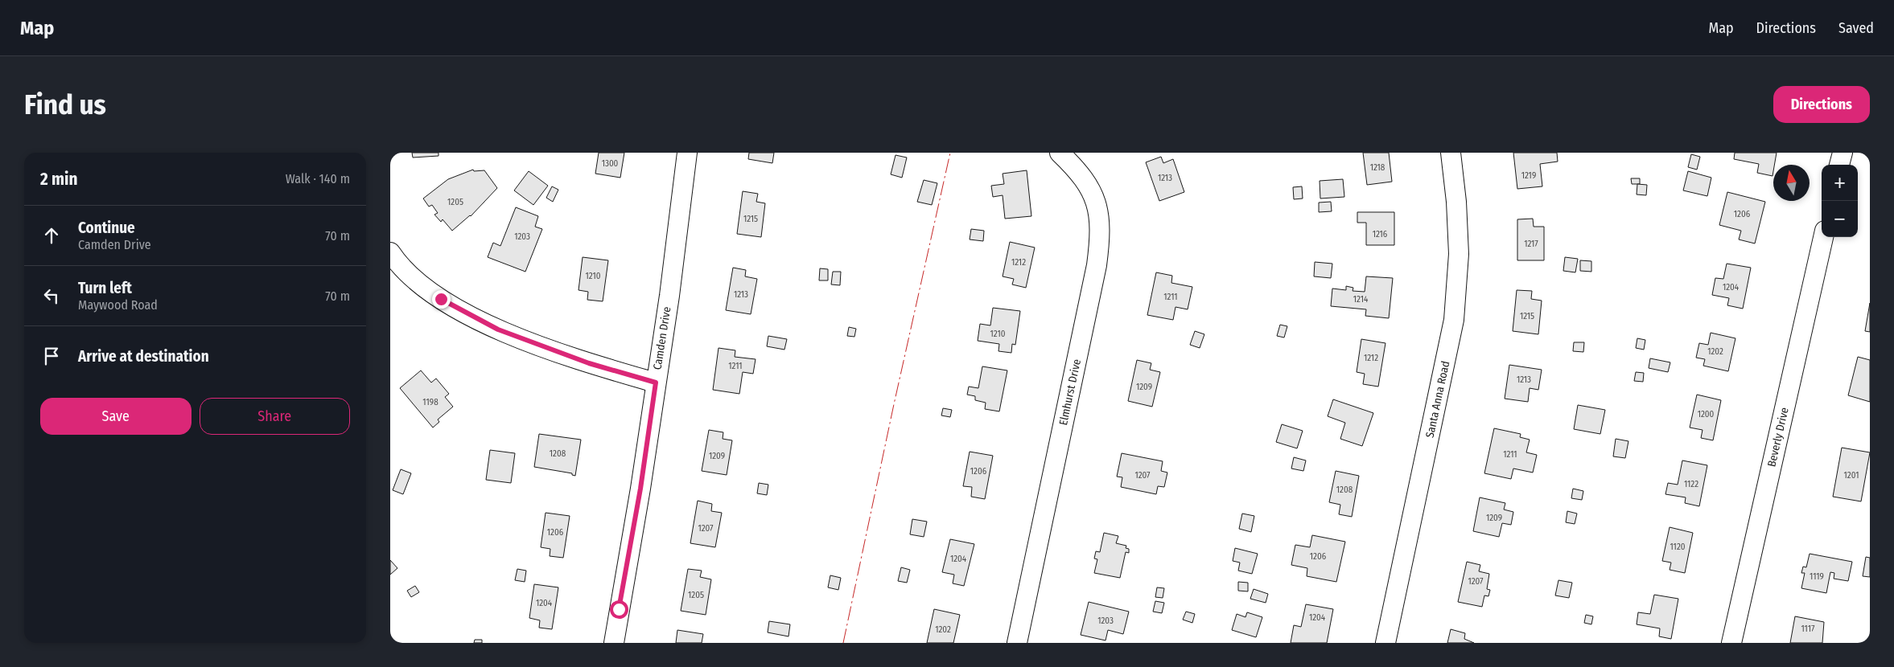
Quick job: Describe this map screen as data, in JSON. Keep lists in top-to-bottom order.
{
  "streets": {
    "street": [
      "Camden Drive",
      "Elmhurst Drive",
      "Santa Anna Road",
      "Beverly Drive"
    ]
  },
  "house_numbers": [
    "1300",
    "1218",
    "1219",
    "1213",
    "1205",
    "1206",
    "1215",
    "1216",
    "1203",
    "1217",
    "1212",
    "1210",
    "1204",
    "1213",
    "1211",
    "1214",
    "1215",
    "1210",
    "1202",
    "1212",
    "1211",
    "1213",
    "1209",
    "1198",
    "1200",
    "1208",
    "1211",
    "1209",
    "1206",
    "1207",
    "1201",
    "1122",
    "1208",
    "1209",
    "1207",
    "1206",
    "1120",
    "1206",
    "1204",
    "1119",
    "1207",
    "1205",
    "1204",
    "1204",
    "1203",
    "1117",
    "1202"
  ],
  "north": "top",
  "page": {
    "header": "Map",
    "nav": ["Map", "Directions", "Saved"],
    "buttons": [
      "Directions",
      ["Save", "Share"]
    ],
    "title": "Find us",
    "heading": ["2 min", "Walk · 140 m"],
    "map_buttons": ["+", "−"],
    "list": [
      ["Continue", "Camden Drive", "70 m"],
      ["Turn left", "Maywood Road", "70 m"],
      "Arrive at destination"
    ]
  }
}
